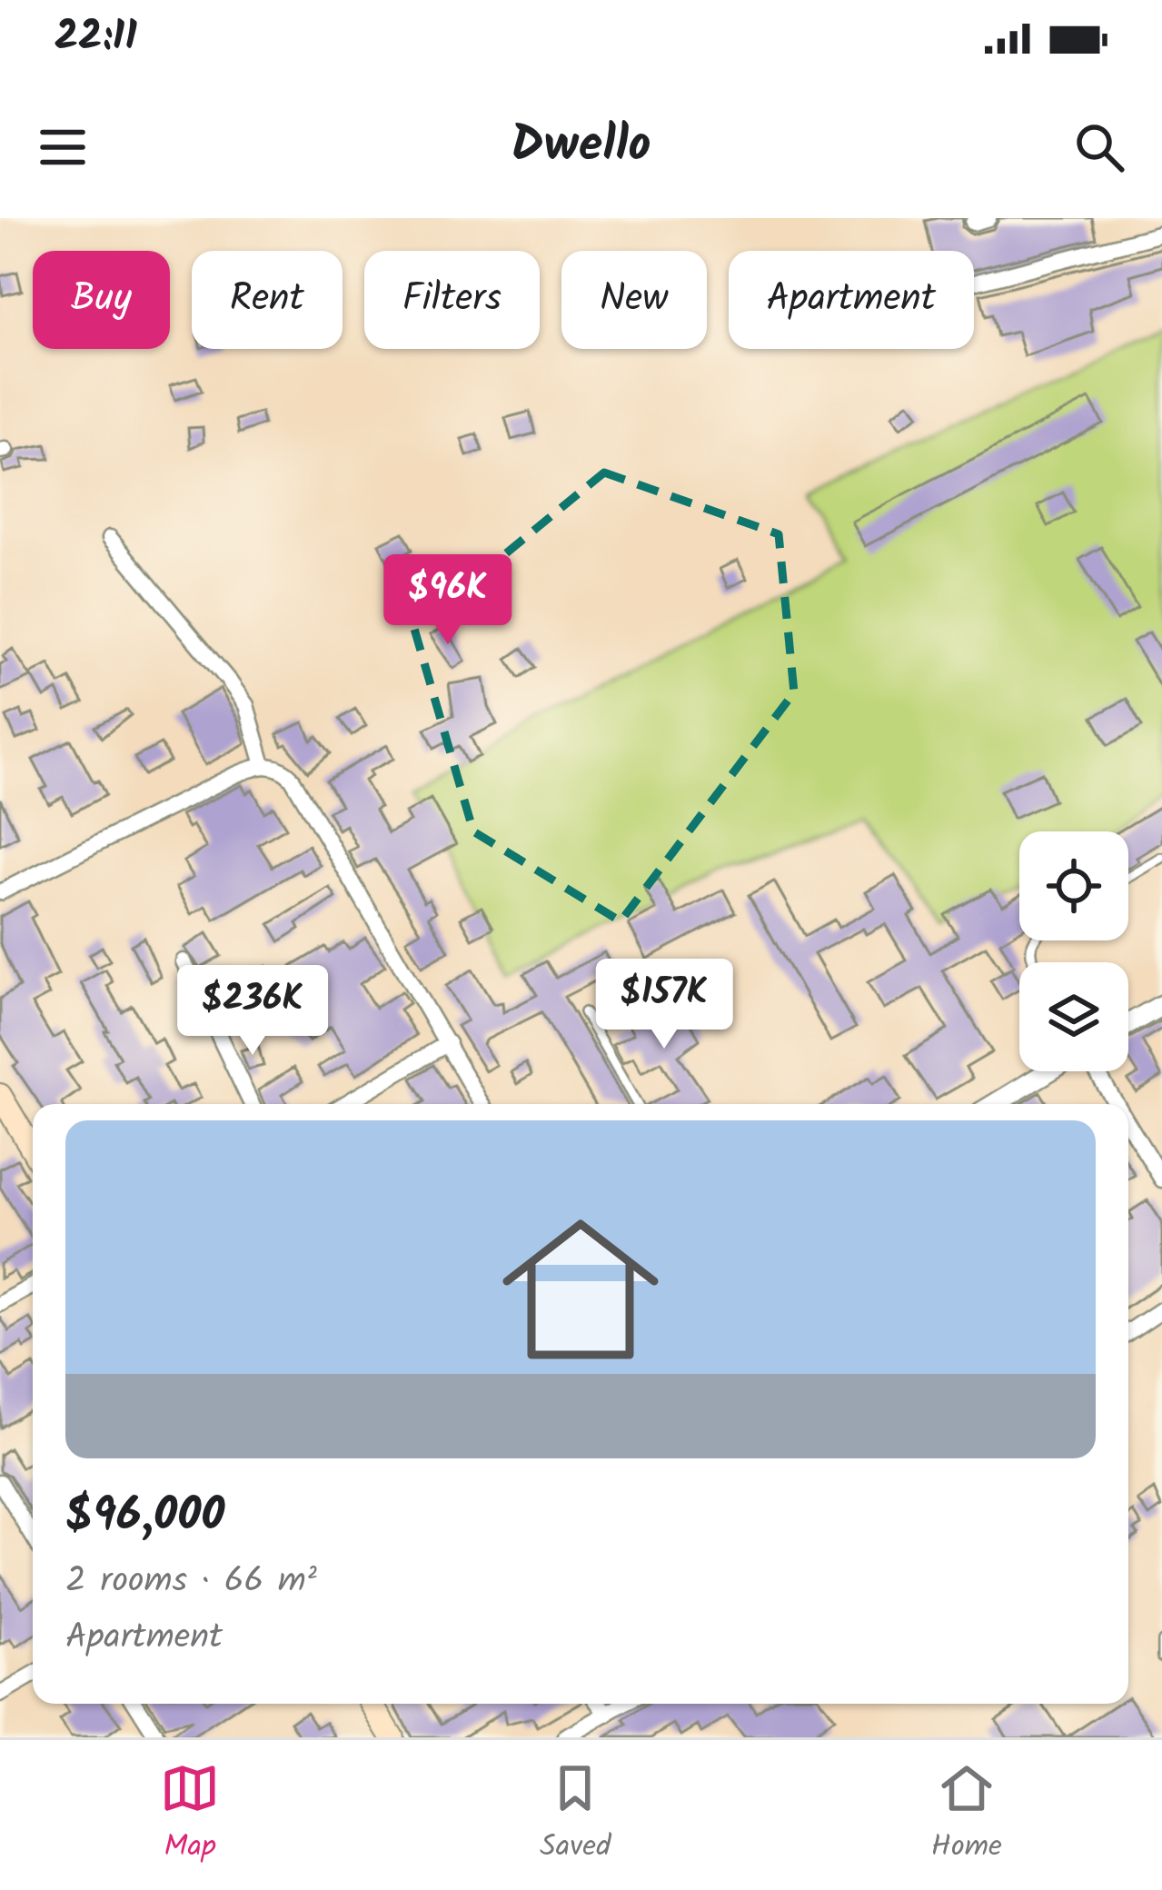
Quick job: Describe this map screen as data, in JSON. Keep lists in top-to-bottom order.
{
  "page": {
    "status": "22:11",
    "header": "Dwello",
    "chip": [
      "Buy",
      "Rent",
      "Filters",
      "New",
      "Apartment"
    ],
    "price": ["$96K", "$157K", "$236K"],
    "list": [
      {
        "name": "$96,000",
        "note": "2 rooms · 66 m² · Apartment"
      }
    ],
    "tabs": ["Map", "Saved", "Home"]
  }
}
